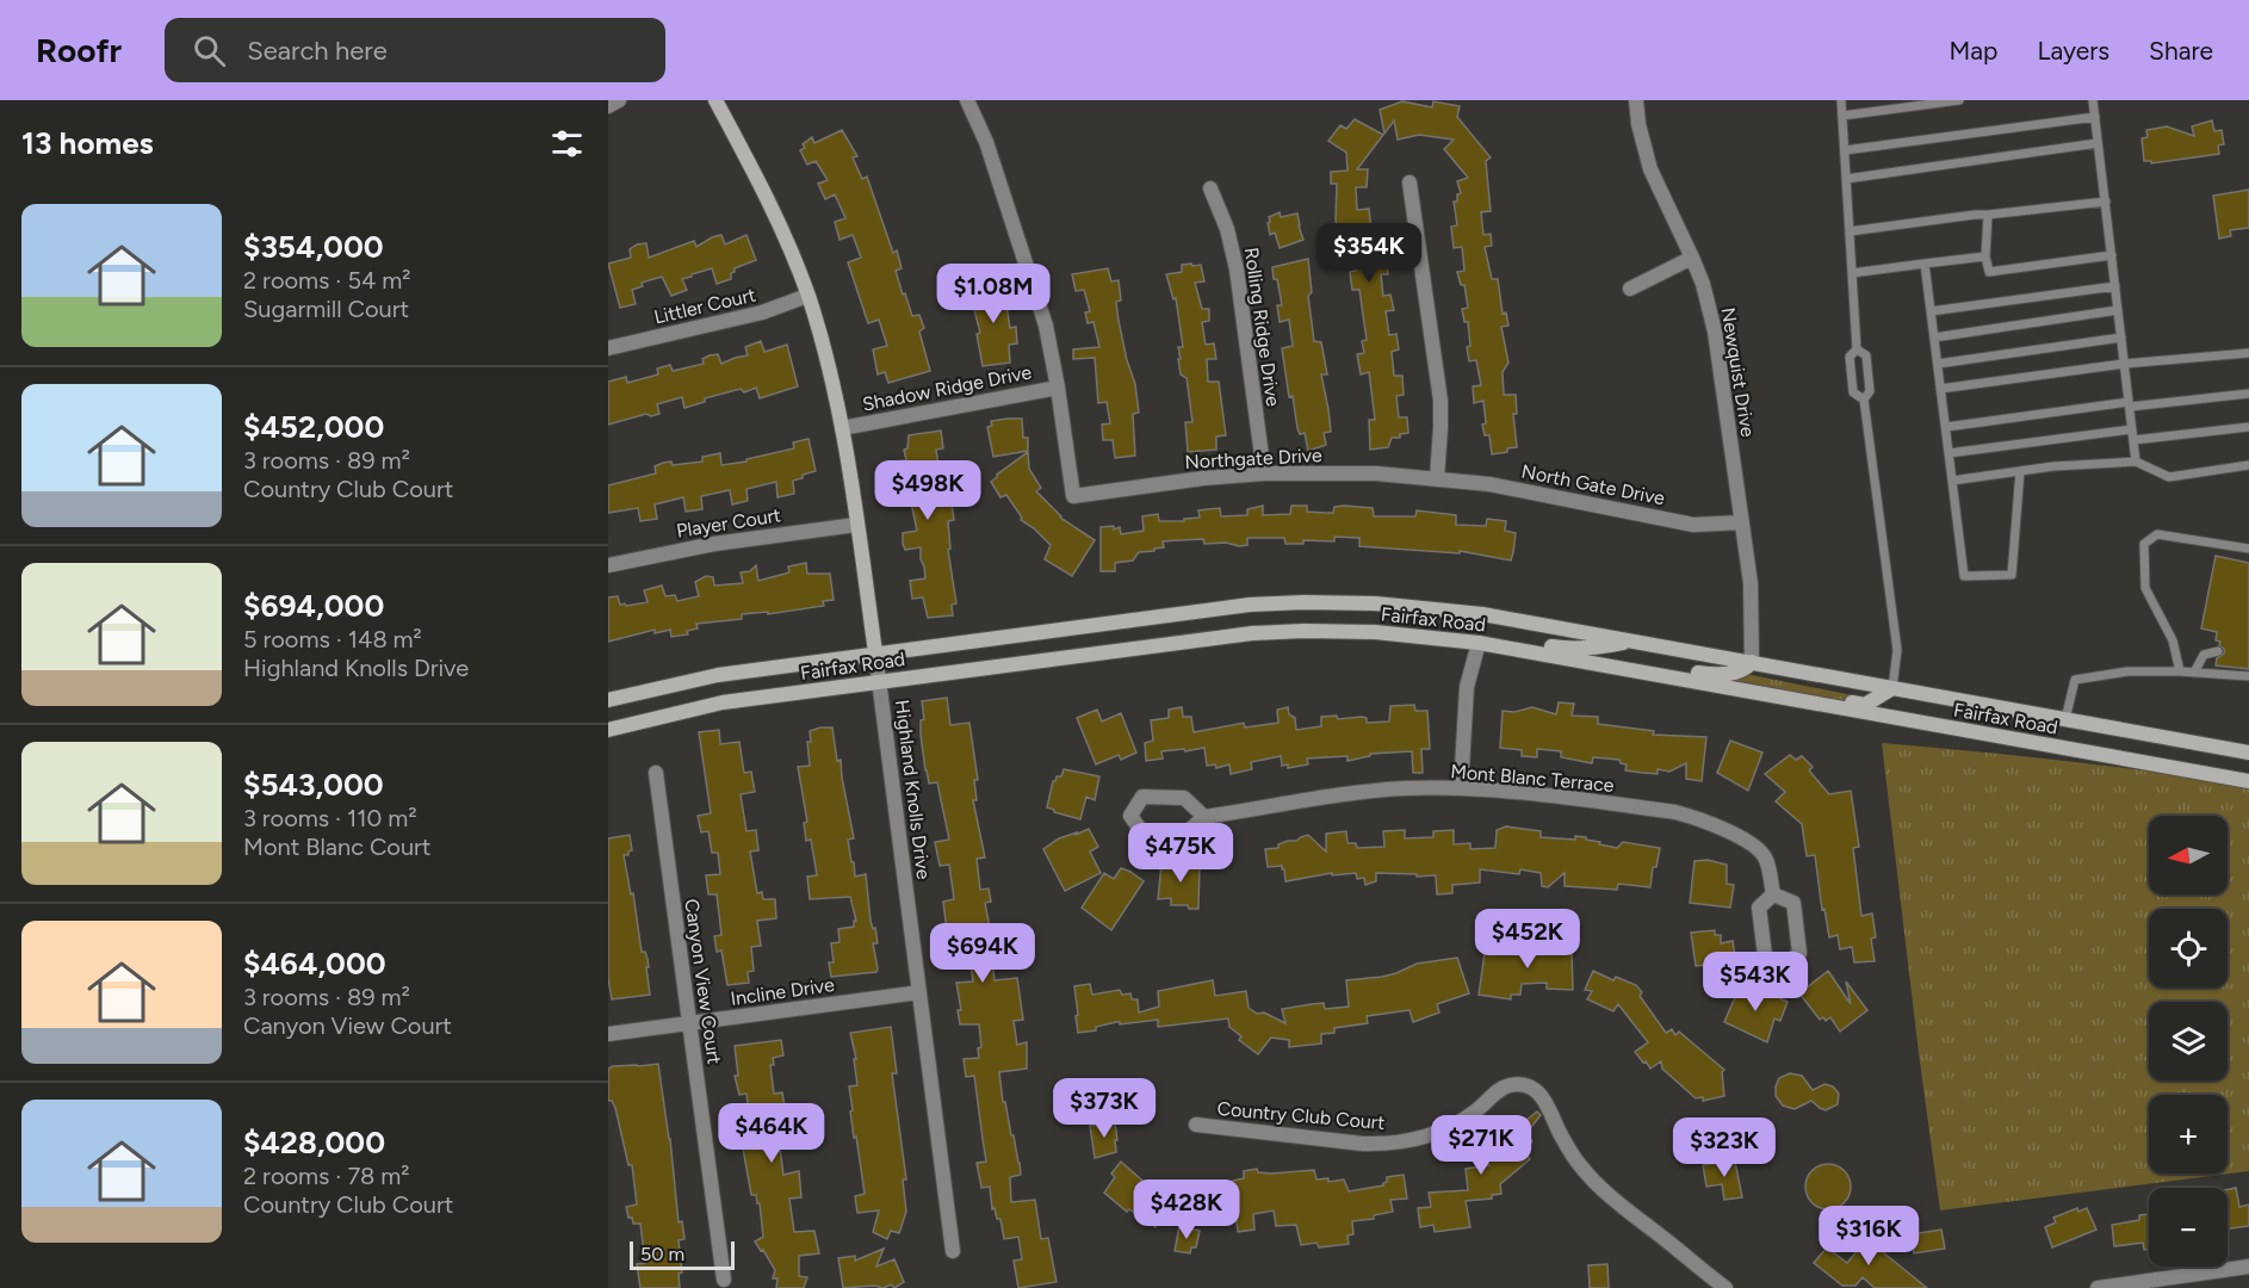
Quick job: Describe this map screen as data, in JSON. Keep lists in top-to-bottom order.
{
  "streets": {
    "main road": ["Fairfax Road", "Highland Knolls Drive"],
    "street": [
      "Littler Court",
      "Rolling Ridge Drive",
      "Newquist Drive",
      "Shadow Ridge Drive",
      "Northgate Drive",
      "North Gate Drive",
      "Player Court",
      "Mont Blanc Terrace",
      "Canyon View Court",
      "Incline Drive",
      "Country Club Court"
    ]
  },
  "crossings": [
    ["Littler Court", "Highland Knolls Drive"],
    ["Rolling Ridge Drive", "Northgate Drive"],
    ["Newquist Drive", "North Gate Drive"],
    ["Newquist Drive", "Fairfax Road"],
    ["Shadow Ridge Drive", "Northgate Drive"],
    ["Shadow Ridge Drive", "Highland Knolls Drive"],
    ["Northgate Drive", "North Gate Drive"],
    ["Player Court", "Highland Knolls Drive"],
    ["Fairfax Road", "Highland Knolls Drive"],
    ["Highland Knolls Drive", "Incline Drive"],
    ["Canyon View Court", "Incline Drive"]
  ],
  "scale_bar": "50 m",
  "north": "left",
  "page": {
    "header": "Roofr",
    "search": "Search here",
    "nav": ["Map", "Layers", "Share"],
    "heading": "13 homes",
    "list": [
      {
        "name": "$354,000",
        "note": "2 rooms · 54 m² · Sugarmill Court"
      },
      {
        "name": "$452,000",
        "note": "3 rooms · 89 m² · Country Club Court"
      },
      {
        "name": "$694,000",
        "note": "5 rooms · 148 m² · Highland Knolls Drive"
      },
      {
        "name": "$543,000",
        "note": "3 rooms · 110 m² · Mont Blanc Court"
      },
      {
        "name": "$464,000",
        "note": "3 rooms · 89 m² · Canyon View Court"
      },
      {
        "name": "$428,000",
        "note": "2 rooms · 78 m² · Country Club Court"
      }
    ],
    "price": [
      "$354K",
      "$1.08M",
      "$498K",
      "$475K",
      "$452K",
      "$694K",
      "$543K",
      "$373K",
      "$464K",
      "$271K",
      "$323K",
      "$428K",
      "$316K"
    ],
    "map_buttons": ["+", "−"],
    "scale": "50 m"
  }
}
